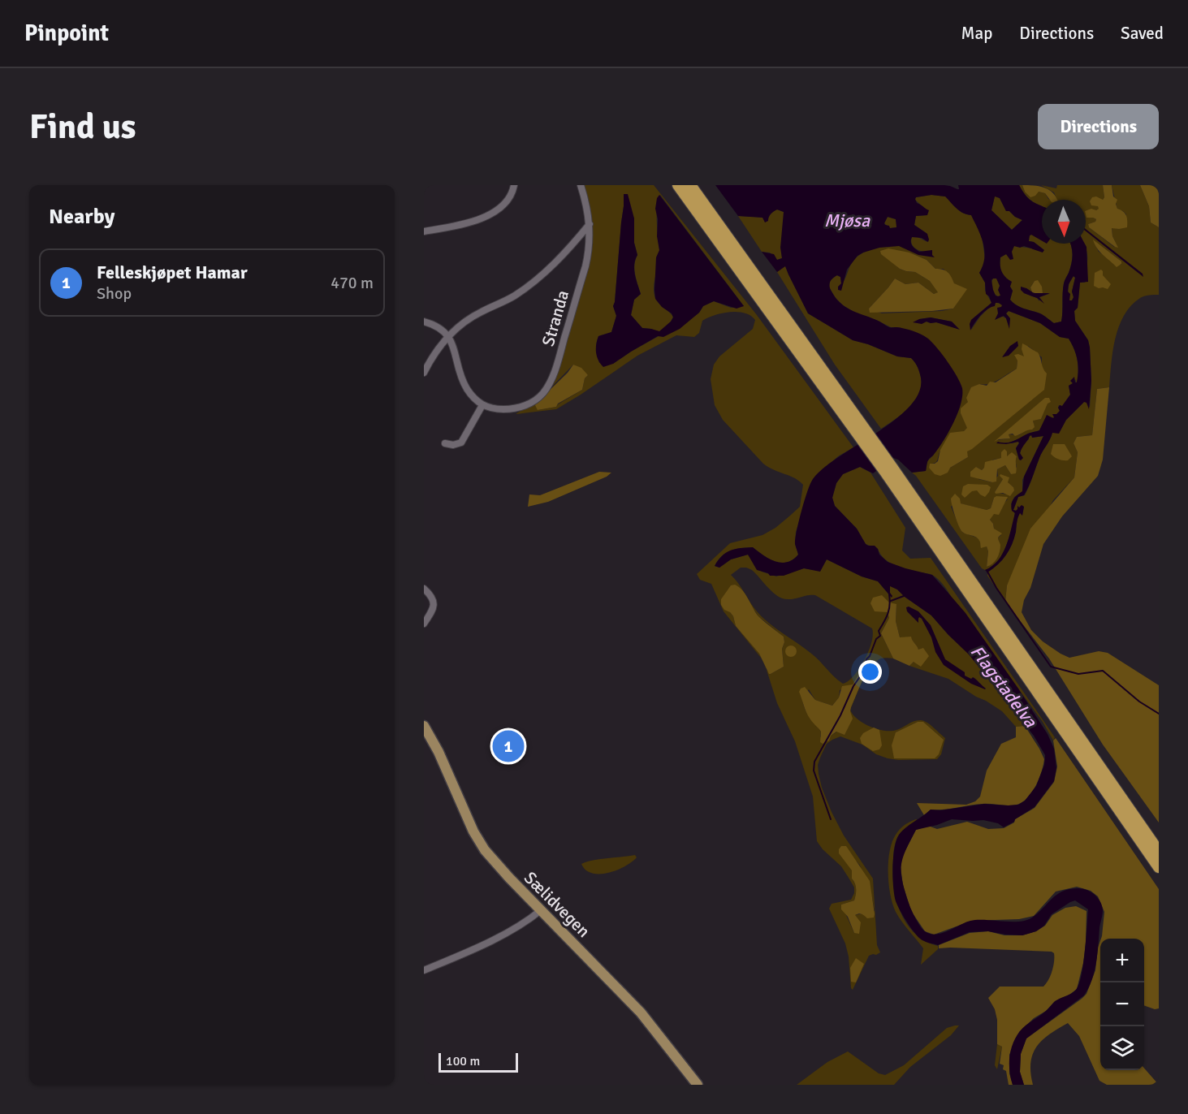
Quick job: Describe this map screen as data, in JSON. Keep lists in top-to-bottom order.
{
  "streets": {
    "main road": ["Sælidvegen"],
    "street": ["Stranda"]
  },
  "water": ["Mjøsa", "Flagstadelva"],
  "scale_bar": "100 m",
  "north": "bottom",
  "page": {
    "header": "Pinpoint",
    "nav": ["Map", "Directions", "Saved"],
    "buttons": "Directions",
    "title": "Find us",
    "heading": "Nearby",
    "list": [
      {
        "mark": "1",
        "name": "Felleskjøpet Hamar",
        "note": "Shop",
        "value": "470 m"
      }
    ],
    "pins": "1",
    "map_buttons": ["+", "−"],
    "scale": "100 m"
  }
}
